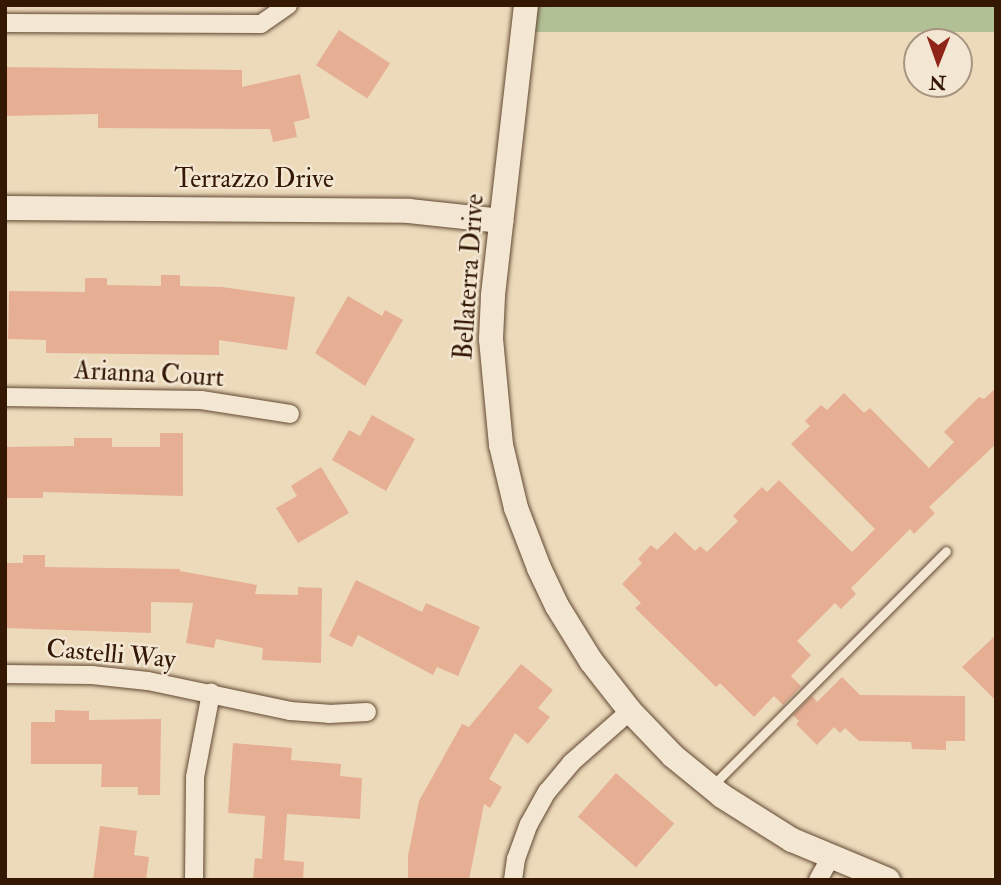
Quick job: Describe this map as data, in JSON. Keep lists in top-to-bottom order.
{
  "streets": {
    "street": [
      "Terrazzo Drive",
      "Bellaterra Drive",
      "Arianna Court",
      "Castelli Way"
    ]
  },
  "crossings": [
    ["Terrazzo Drive", "Bellaterra Drive"]
  ],
  "north": "bottom"
}
